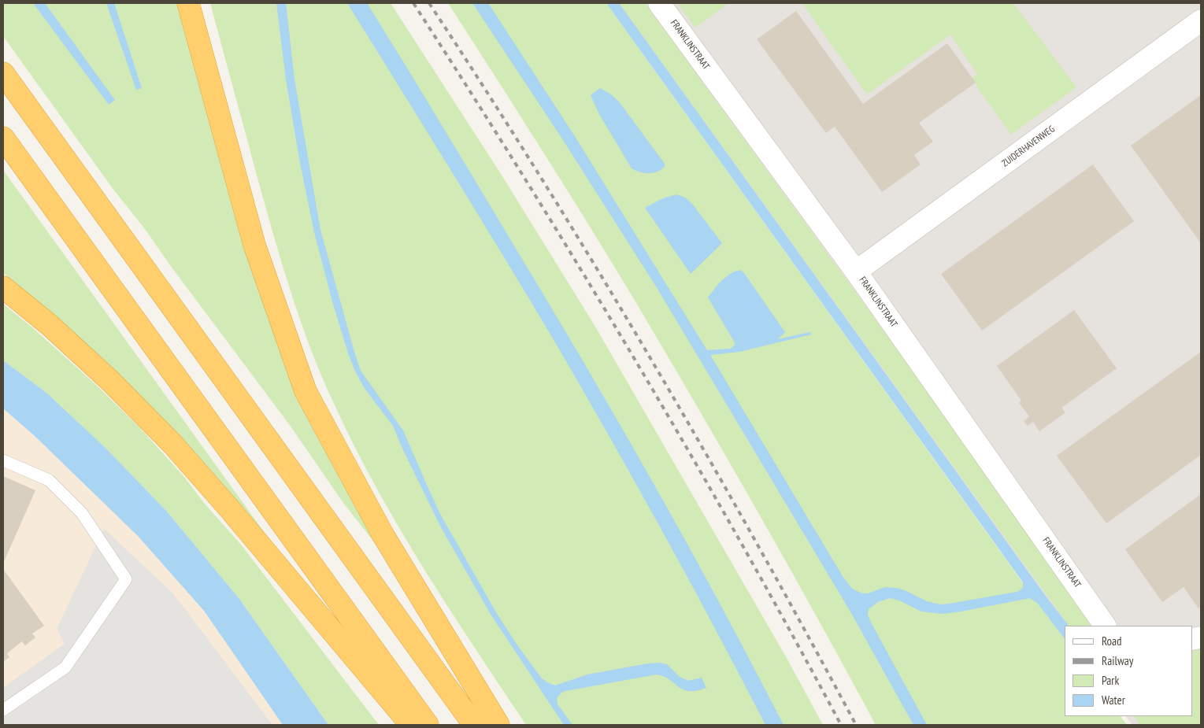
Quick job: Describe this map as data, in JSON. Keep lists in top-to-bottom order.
{
  "streets": {
    "street": ["FRANKLINSTRAAT", "ZUIDERHAVENWEG"]
  },
  "crossings": [
    ["FRANKLINSTRAAT", "ZUIDERHAVENWEG"]
  ],
  "legend": [
    "Road",
    "Railway",
    "Park",
    "Water"
  ]
}
